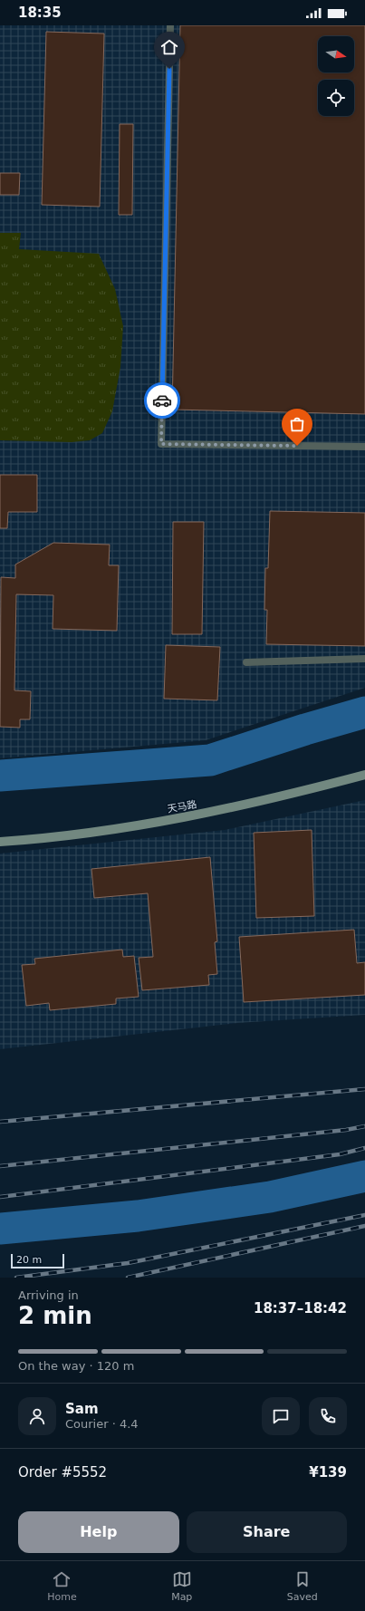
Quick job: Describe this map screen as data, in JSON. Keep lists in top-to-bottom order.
{
  "streets": {
    "street": ["天马路"]
  },
  "scale_bar": "20 m",
  "north": "right",
  "page": {
    "status": "18:35",
    "scale": "20 m",
    "heading": ["2 min", "Arriving in", "18:37–18:42"],
    "panel": [
      "Sam",
      "Courier · 4.4",
      "Order #5552",
      "¥139"
    ],
    "bar": "On the way · 120 m",
    "buttons": ["Help", "Share"],
    "tabs": ["Home", "Map", "Saved"]
  }
}
